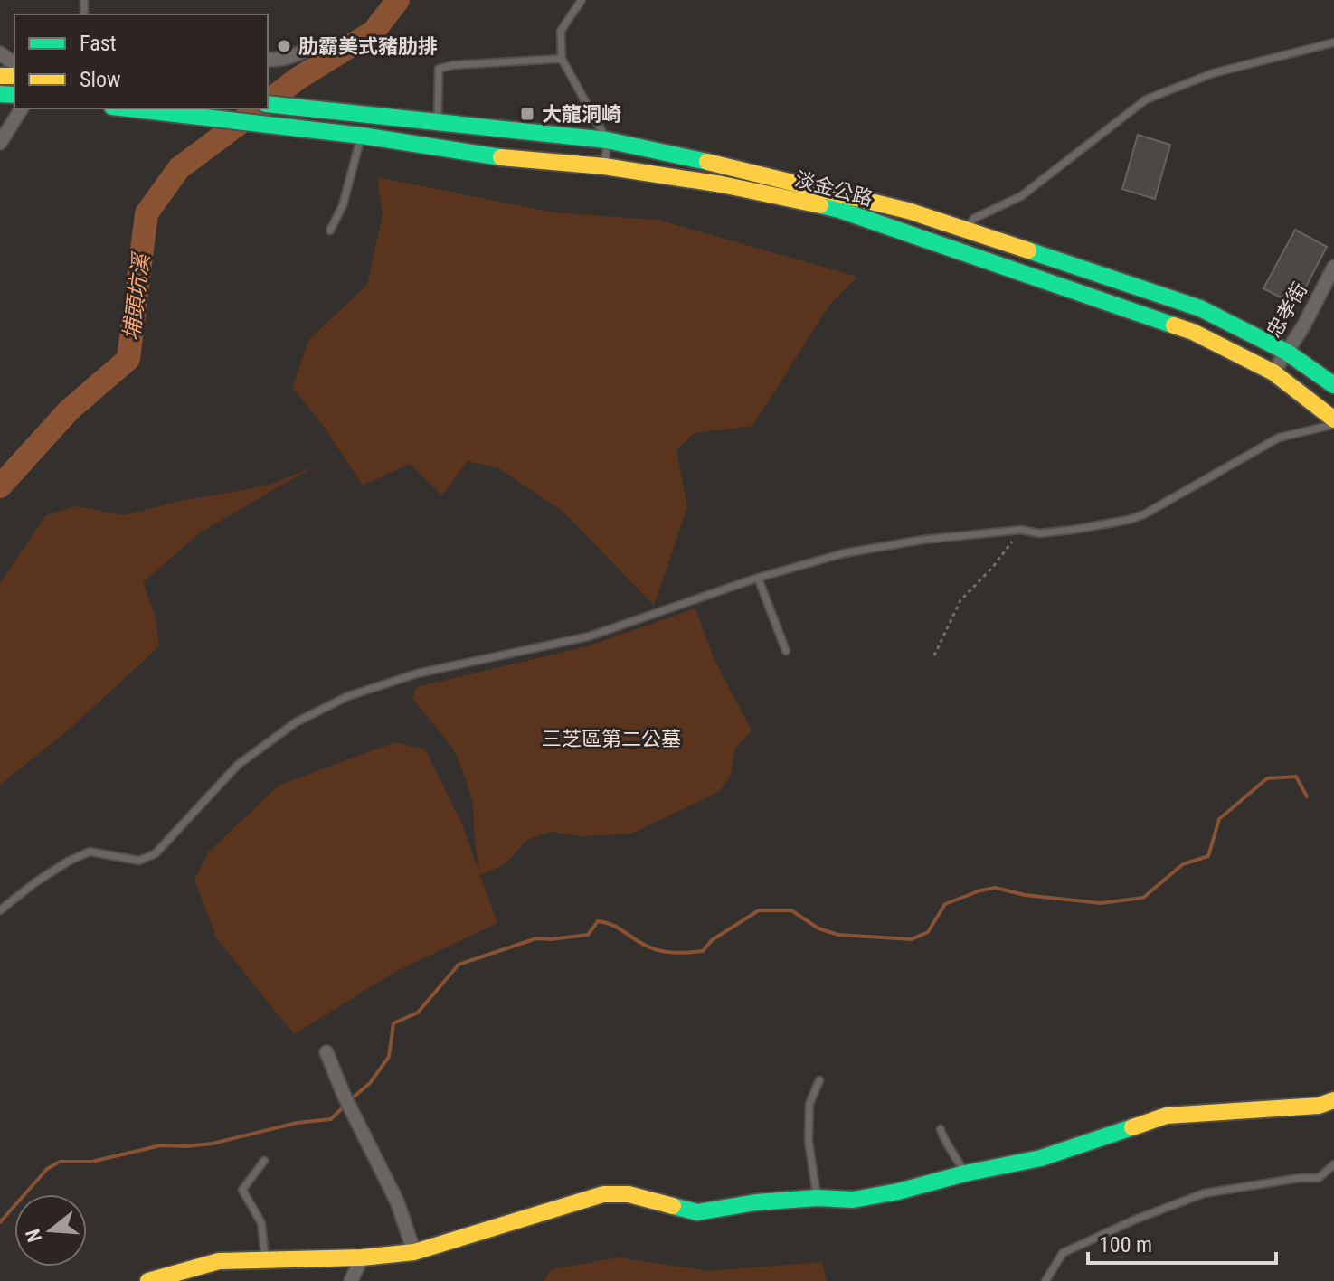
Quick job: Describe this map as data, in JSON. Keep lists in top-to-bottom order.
{
  "streets": {
    "main road": ["淡金公路"],
    "street": ["忠孝街"]
  },
  "crossings": [
    ["淡金公路", "忠孝街"]
  ],
  "water": ["埔頭坑溪"],
  "parks": ["三芝區第二公墓"],
  "places": {
    "other": ["肋霸美式豬肋排"],
    "transit": ["大龍洞崎"]
  },
  "legend": ["Fast", "Slow"],
  "scale_bar": "100 m",
  "north": "left"
}
